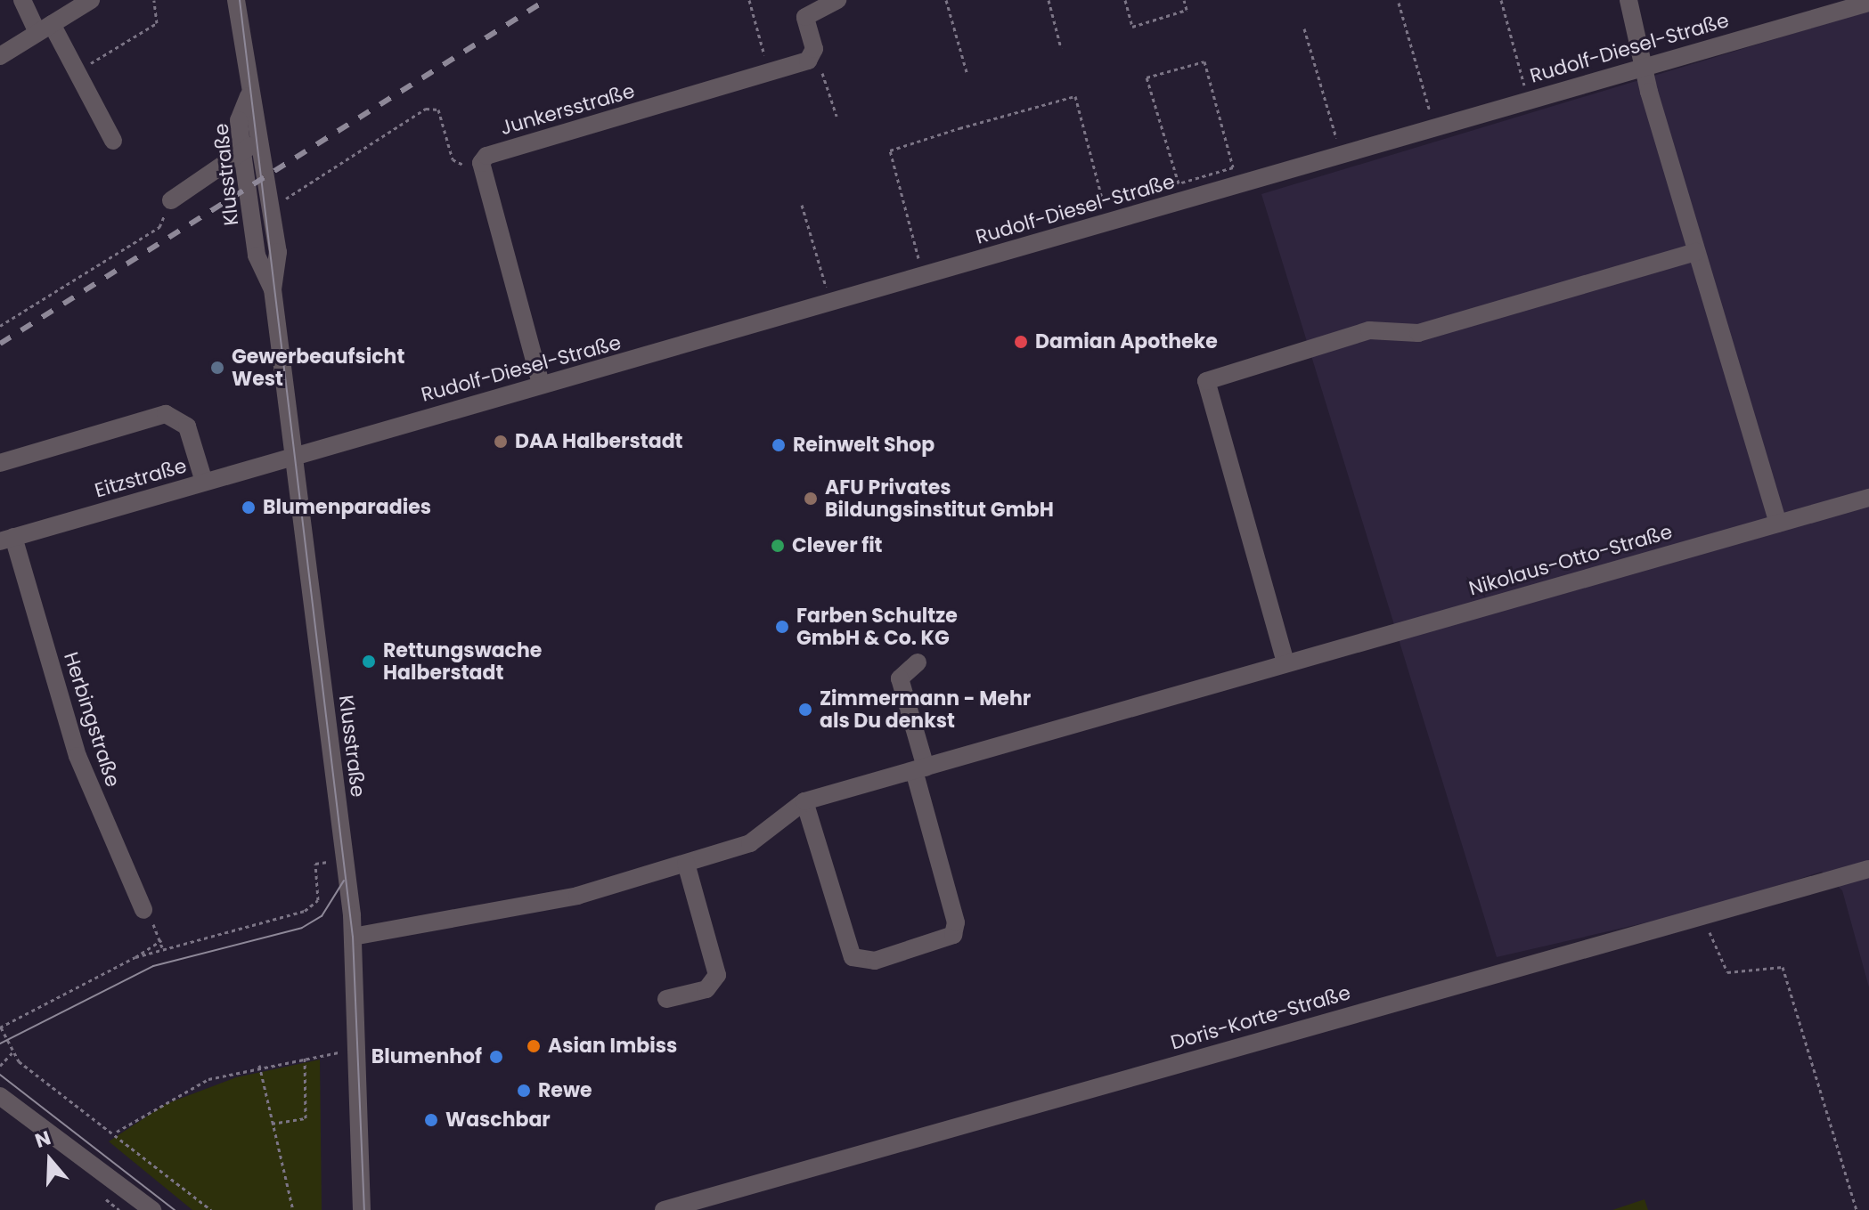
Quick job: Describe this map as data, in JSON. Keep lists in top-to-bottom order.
{
  "streets": {
    "street": [
      "Rudolf-Diesel-Straße",
      "Junkersstraße",
      "Klusstraße",
      "Eitzstraße",
      "Nikolaus-Otto-Straße",
      "Herbingstraße",
      "Doris-Korte-Straße"
    ]
  },
  "crossings": [
    ["Rudolf-Diesel-Straße", "Klusstraße"],
    ["Rudolf-Diesel-Straße", "Eitzstraße"],
    ["Klusstraße", "Eitzstraße"],
    ["Klusstraße", "Nikolaus-Otto-Straße"],
    ["Eitzstraße", "Herbingstraße"]
  ],
  "places": [
    "Damian Apotheke",
    "Gewerbeaufsicht West",
    "DAA Halberstadt",
    "Reinwelt Shop",
    "AFU Privates Bildungsinstitut GmbH",
    "Blumenparadies",
    "Clever fit",
    "Farben Schultze GmbH & Co. KG",
    "Rettungswache Halberstadt",
    "Zimmermann - Mehr als Du denkst",
    "Asian Imbiss",
    "Blumenhof",
    "Rewe",
    "Waschbar"
  ],
  "north": "top"
}
